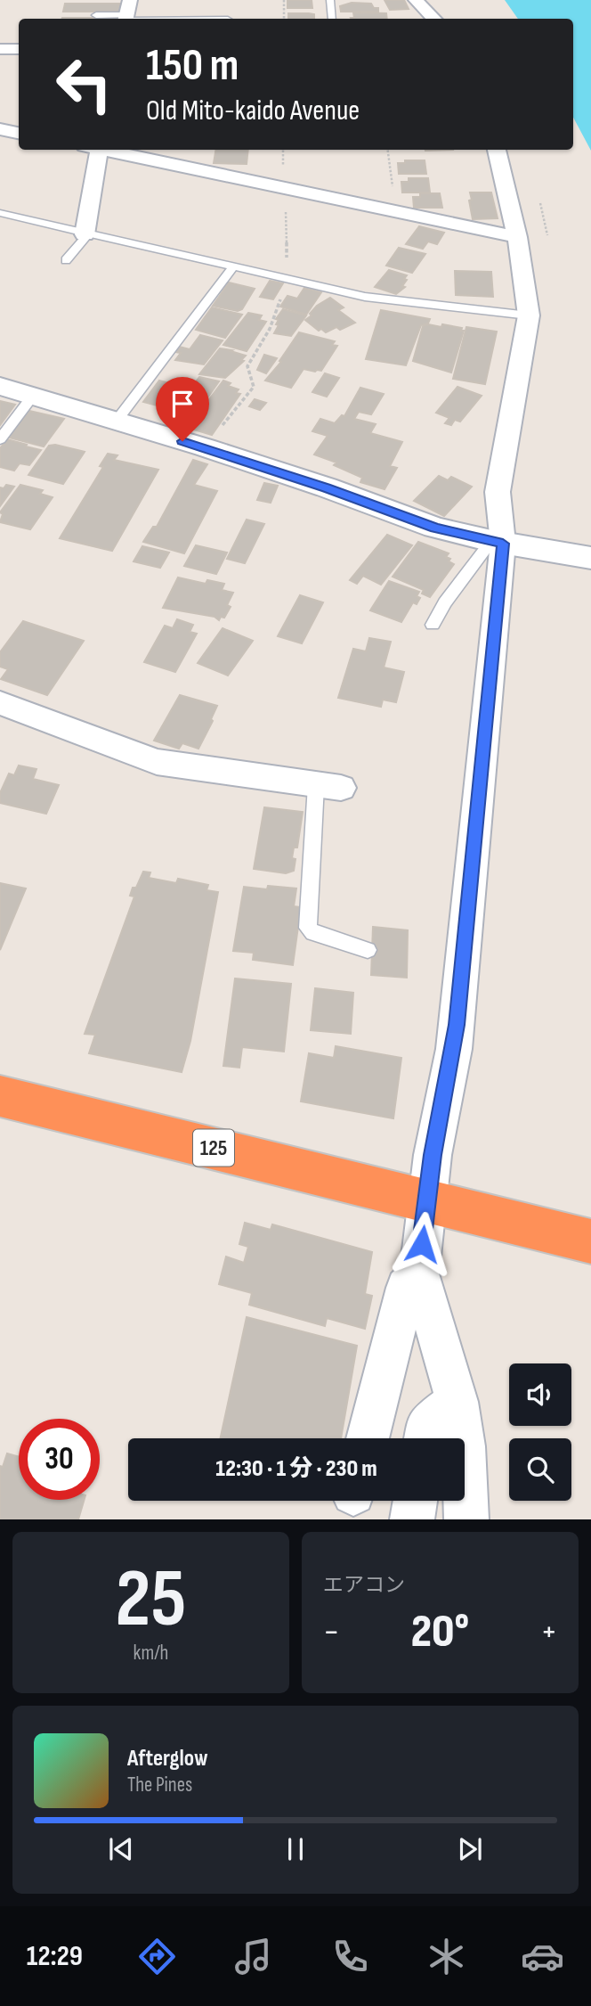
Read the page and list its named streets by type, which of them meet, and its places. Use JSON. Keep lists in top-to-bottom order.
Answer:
{
  "streets": {
    "highway": ["125"]
  },
  "page": {
    "turn": ["150 m", "Old Mito-kaido Avenue"],
    "limit": "30",
    "trip": "12:30 · 1 分 · 230 m",
    "tile": [
      ["25", "km/h"],
      "エアコン"
    ],
    "heat": ["−", "20°", "+"],
    "song": ["Afterglow", "The Pines"],
    "tabs": "12:29"
  }
}
